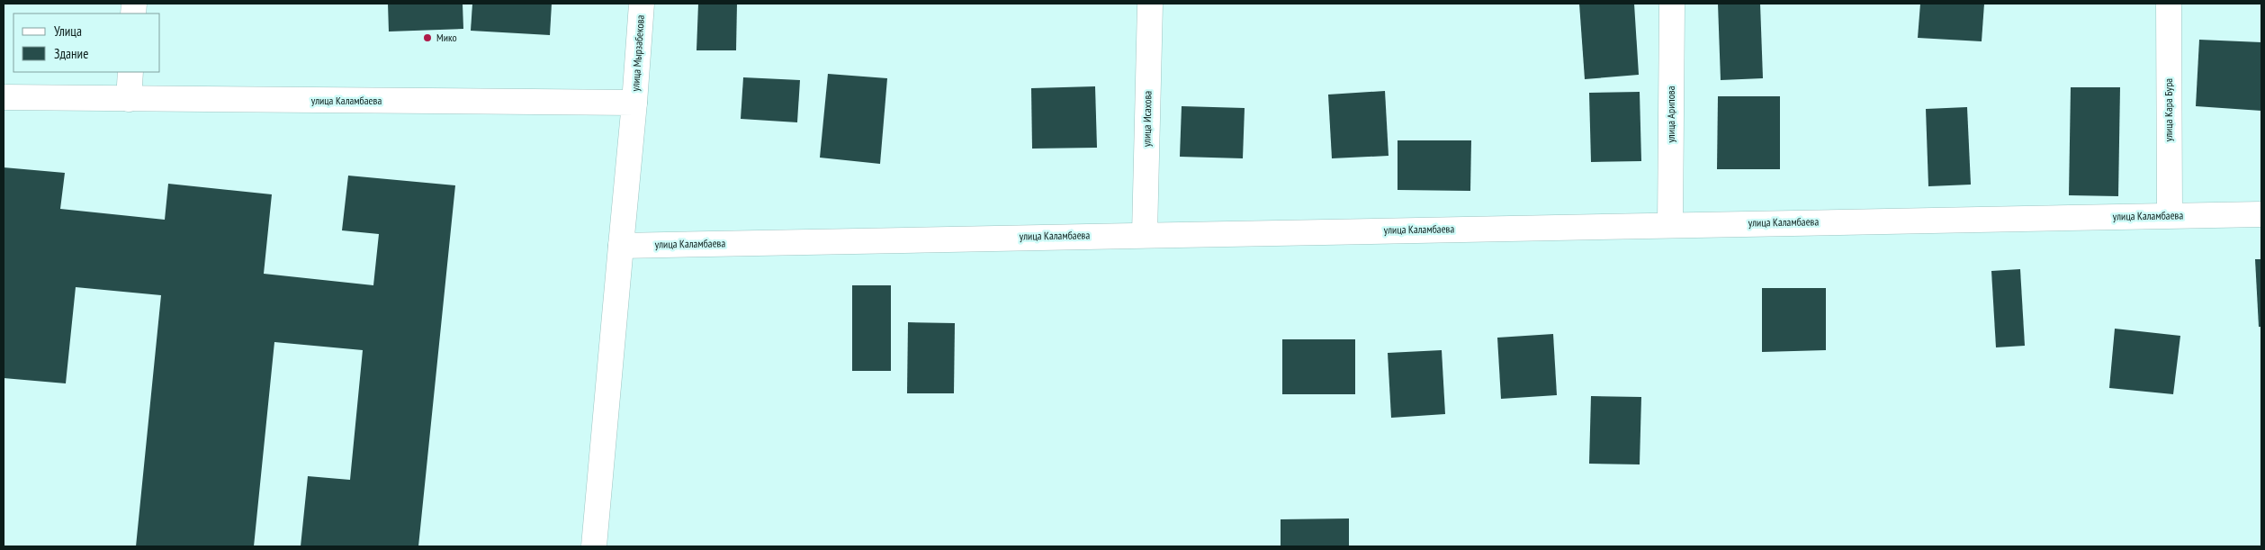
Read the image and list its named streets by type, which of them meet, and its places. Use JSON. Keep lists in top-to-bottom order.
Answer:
{
  "streets": {
    "street": [
      "улица Мырзабекова",
      "улица Каламбаева",
      "улица Кара Бура",
      "улица Арипова",
      "улица Исахова"
    ]
  },
  "crossings": [
    ["улица Мырзабекова", "улица Каламбаева"],
    ["улица Каламбаева", "улица Кара Бура"],
    ["улица Каламбаева", "улица Арипова"],
    ["улица Каламбаева", "улица Исахова"]
  ],
  "places": ["Мико"],
  "legend": ["Улица", "Здание"]
}
